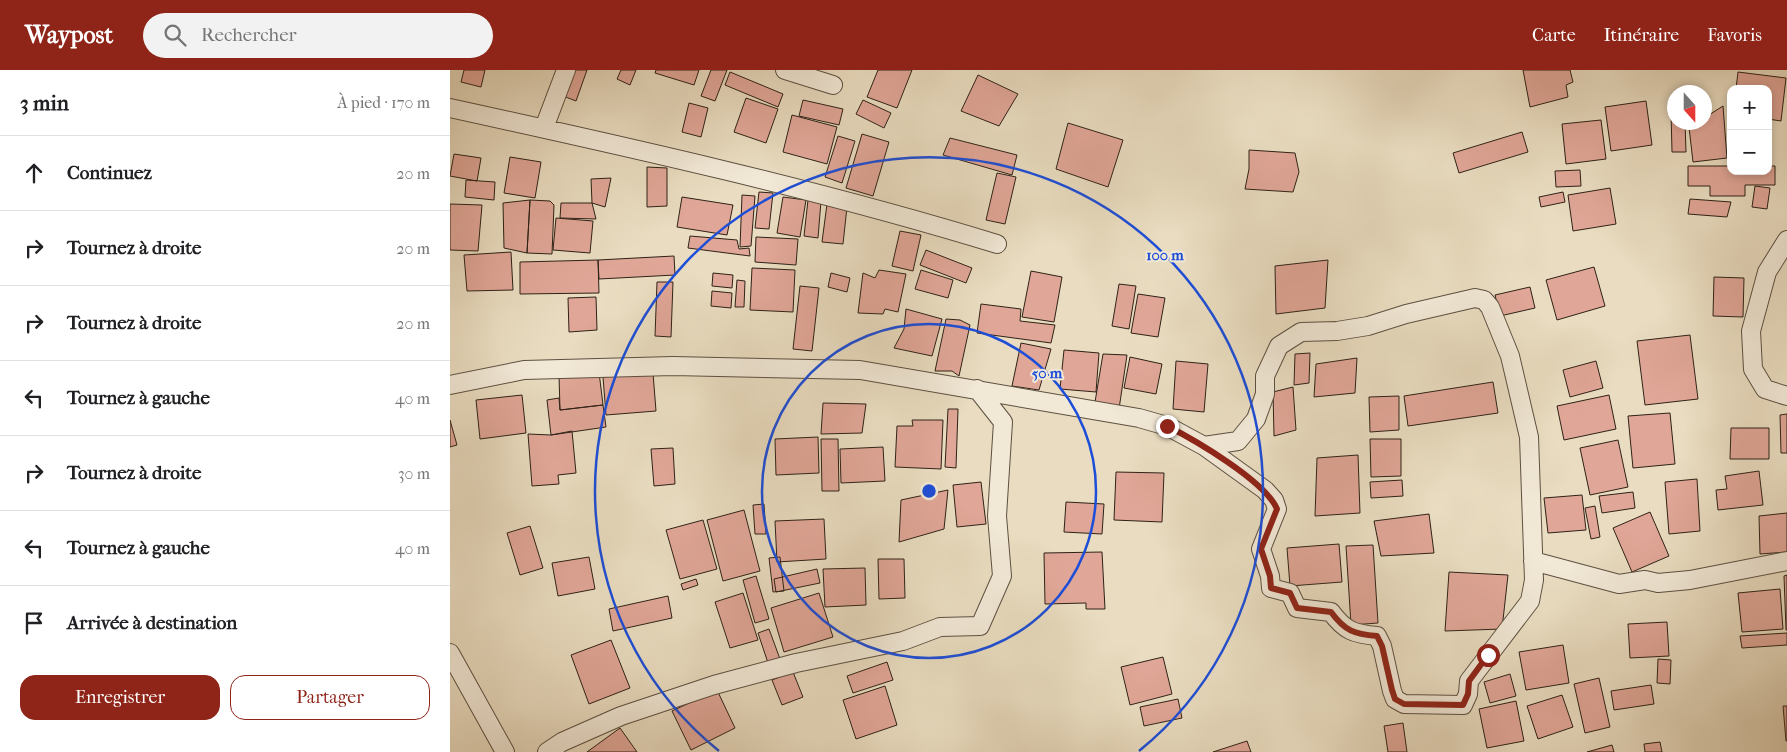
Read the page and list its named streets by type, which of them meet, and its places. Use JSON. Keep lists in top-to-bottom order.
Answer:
{
  "north": "bottom",
  "page": {
    "header": "Waypost",
    "search": "Rechercher",
    "nav": ["Carte", "Itinéraire", "Favoris"],
    "heading": ["3 min", "À pied · 170 m"],
    "map_buttons": ["+", "−"],
    "list": [
      ["Continuez", "20 m"],
      ["Tournez à droite", "20 m"],
      ["Tournez à droite", "20 m"],
      ["Tournez à gauche", "40 m"],
      ["Tournez à droite", "30 m"],
      ["Tournez à gauche", "40 m"],
      "Arrivée à destination"
    ],
    "buttons": ["Enregistrer", "Partager"]
  },
  "rings": ["100 m", "50 m"]
}
